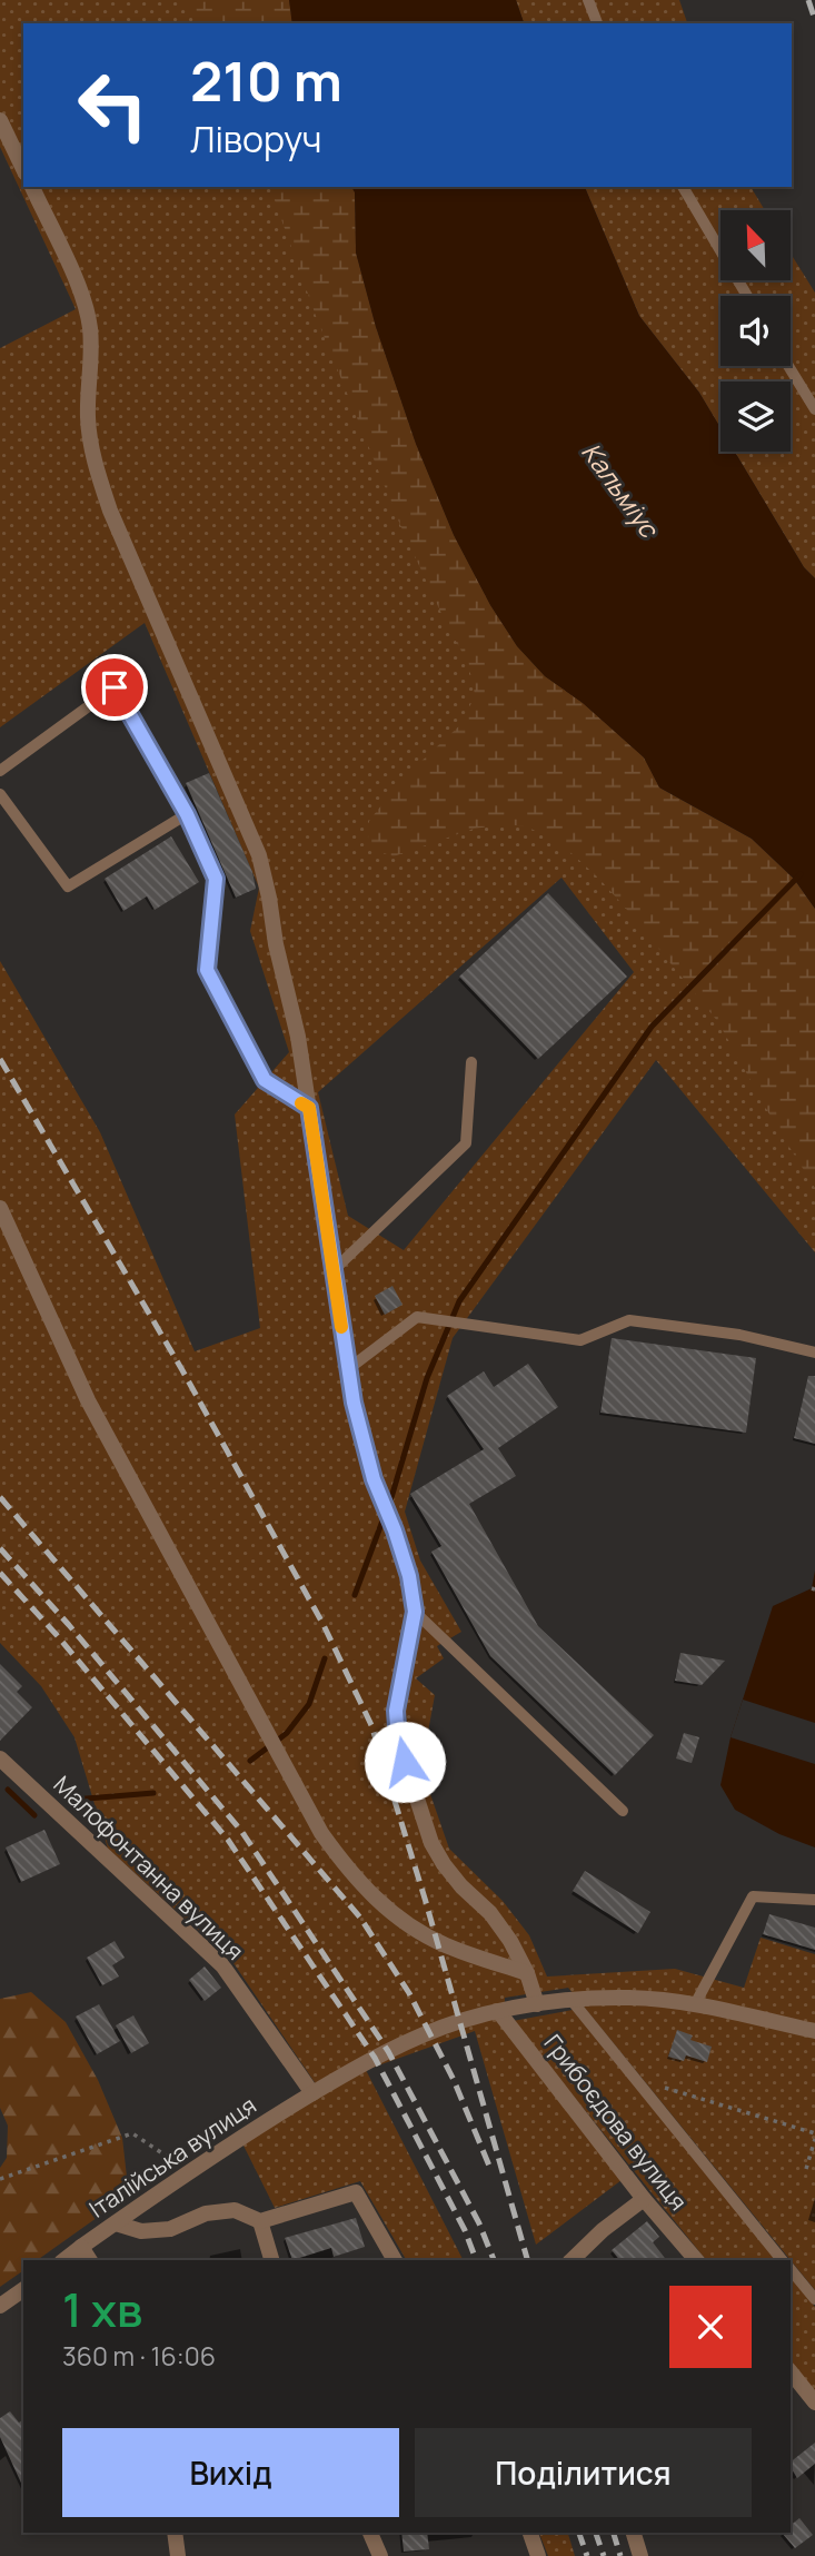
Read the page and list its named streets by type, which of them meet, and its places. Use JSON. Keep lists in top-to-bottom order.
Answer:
{
  "streets": {
    "street": ["Малофонтанна вулиця", "Грибоєдова вулиця", "Італійська вулиця"]
  },
  "crossings": [
    ["Малофонтанна вулиця", "Італійська вулиця"],
    ["Грибоєдова вулиця", "Італійська вулиця"]
  ],
  "water": ["Кальміус"],
  "north": "top left",
  "page": {
    "turn": ["210 m", "Ліворуч"],
    "heading": ["1 хв", "360 m · 16:06"],
    "buttons": ["Вихід", "Поділитися"]
  }
}
